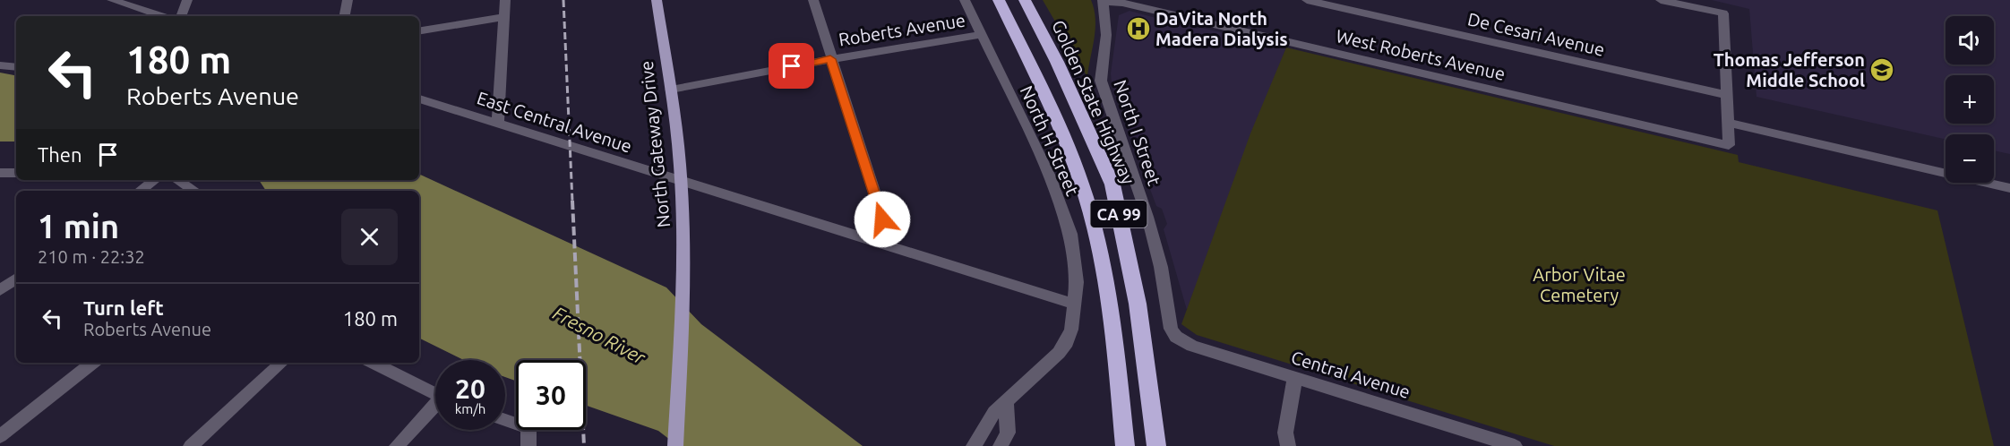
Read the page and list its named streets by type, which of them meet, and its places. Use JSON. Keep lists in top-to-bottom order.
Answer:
{
  "streets": {
    "highway": ["Golden State Highway", "CA 99"],
    "main road": ["North Gateway Drive"],
    "street": [
      "Roberts Avenue",
      "De Cesari Avenue",
      "West Roberts Avenue",
      "East Central Avenue",
      "North I Street",
      "North H Street",
      "Central Avenue"
    ]
  },
  "crossings": [
    ["Roberts Avenue", "North H Street"],
    ["Roberts Avenue", "North Gateway Drive"],
    ["West Roberts Avenue", "North I Street"],
    ["East Central Avenue", "North H Street"],
    ["East Central Avenue", "North Gateway Drive"],
    ["North I Street", "Central Avenue"]
  ],
  "water": ["Fresno River"],
  "parks": ["Arbor Vitae Cemetery"],
  "places": {
    "hospital": ["DaVita North Madera Dialysis"],
    "school or university": ["Thomas Jefferson Middle School"]
  },
  "page": {
    "map_buttons": ["+", "−"],
    "turn": ["180 m", "Roberts Avenue"],
    "then": "Then",
    "heading": ["1 min", "210 m · 22:32"],
    "list": [
      {
        "name": "Turn left",
        "note": "Roberts Avenue",
        "value": "180 m"
      }
    ],
    "speed": "20 km/h",
    "limit": "30"
  }
}
